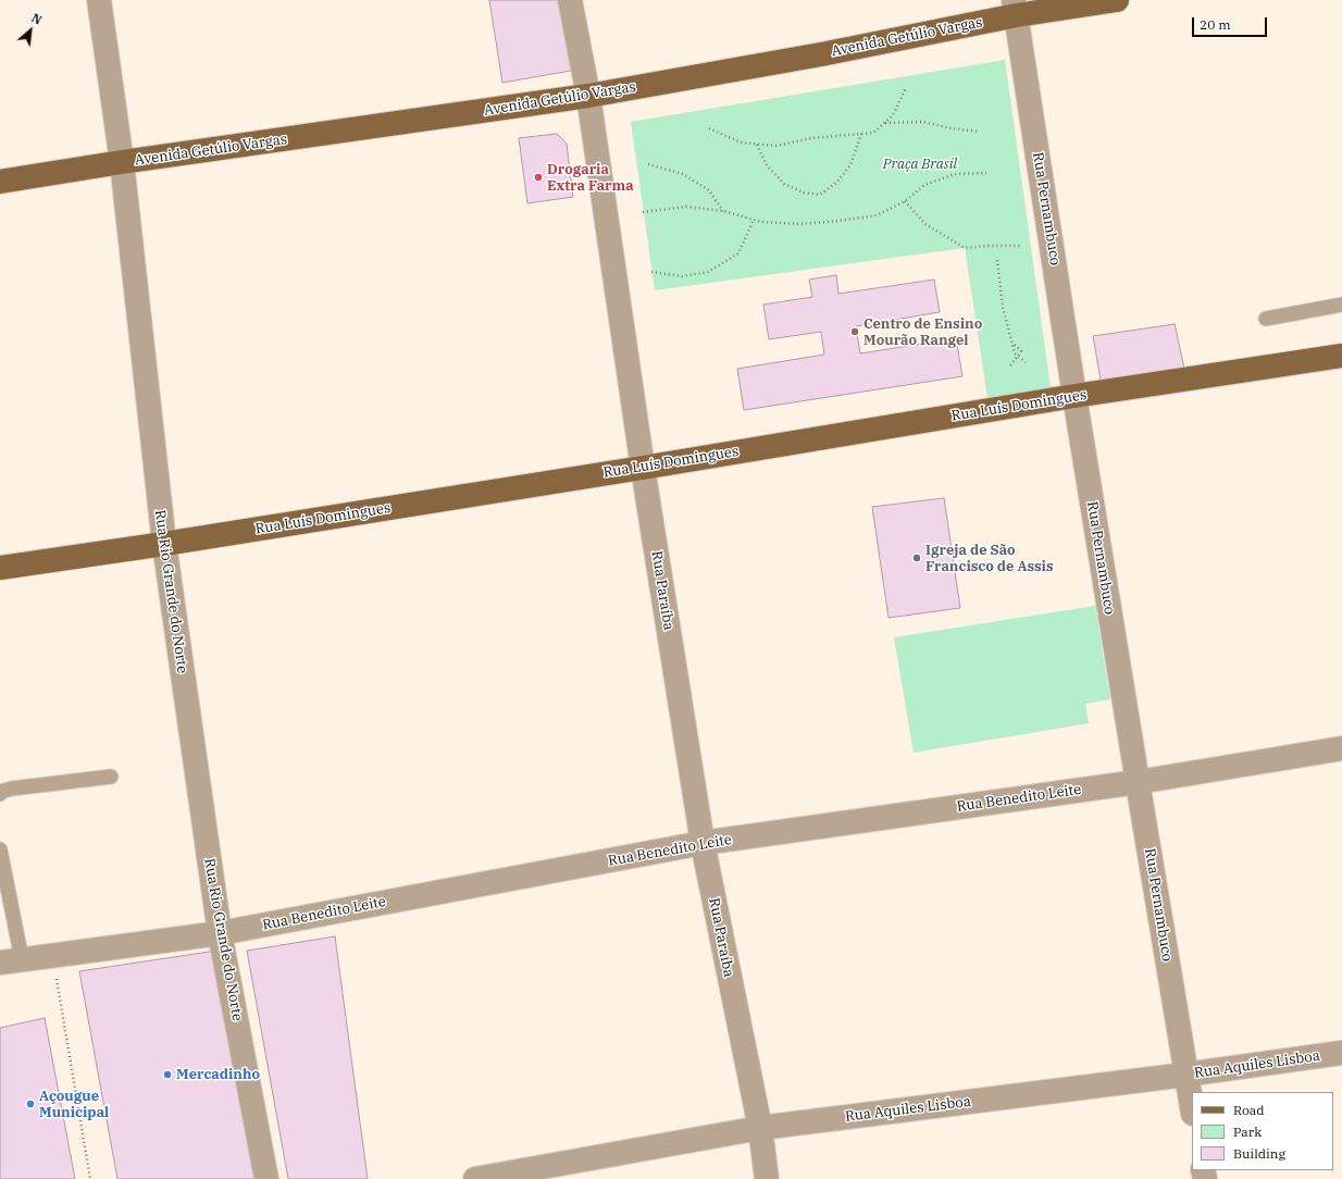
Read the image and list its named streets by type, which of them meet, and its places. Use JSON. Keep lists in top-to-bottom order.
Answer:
{
  "streets": {
    "main road": ["Avenida Getúlio Vargas", "Rua Luís Domingues"],
    "street": [
      "Rua Pernambuco",
      "Rua Paraíba",
      "Rua Rio Grande do Norte",
      "Rua Benedito Leite",
      "Rua Aquiles Lisboa"
    ]
  },
  "crossings": [
    ["Avenida Getúlio Vargas", "Rua Pernambuco"],
    ["Avenida Getúlio Vargas", "Rua Paraíba"],
    ["Avenida Getúlio Vargas", "Rua Rio Grande do Norte"],
    ["Rua Pernambuco", "Rua Luís Domingues"],
    ["Rua Pernambuco", "Rua Benedito Leite"],
    ["Rua Pernambuco", "Rua Aquiles Lisboa"],
    ["Rua Luís Domingues", "Rua Paraíba"],
    ["Rua Luís Domingues", "Rua Rio Grande do Norte"],
    ["Rua Paraíba", "Rua Benedito Leite"],
    ["Rua Paraíba", "Rua Aquiles Lisboa"],
    ["Rua Rio Grande do Norte", "Rua Benedito Leite"]
  ],
  "parks": ["Praça Brasil"],
  "places": [
    "Drogaria Extra Farma",
    "Centro de Ensino Mourão Rangel",
    "Igreja de São Francisco de Assis",
    "Mercadinho",
    "Açougue Municipal"
  ],
  "legend": ["Road", "Park", "Building"],
  "scale_bar": "20 m",
  "north": "top right"
}
